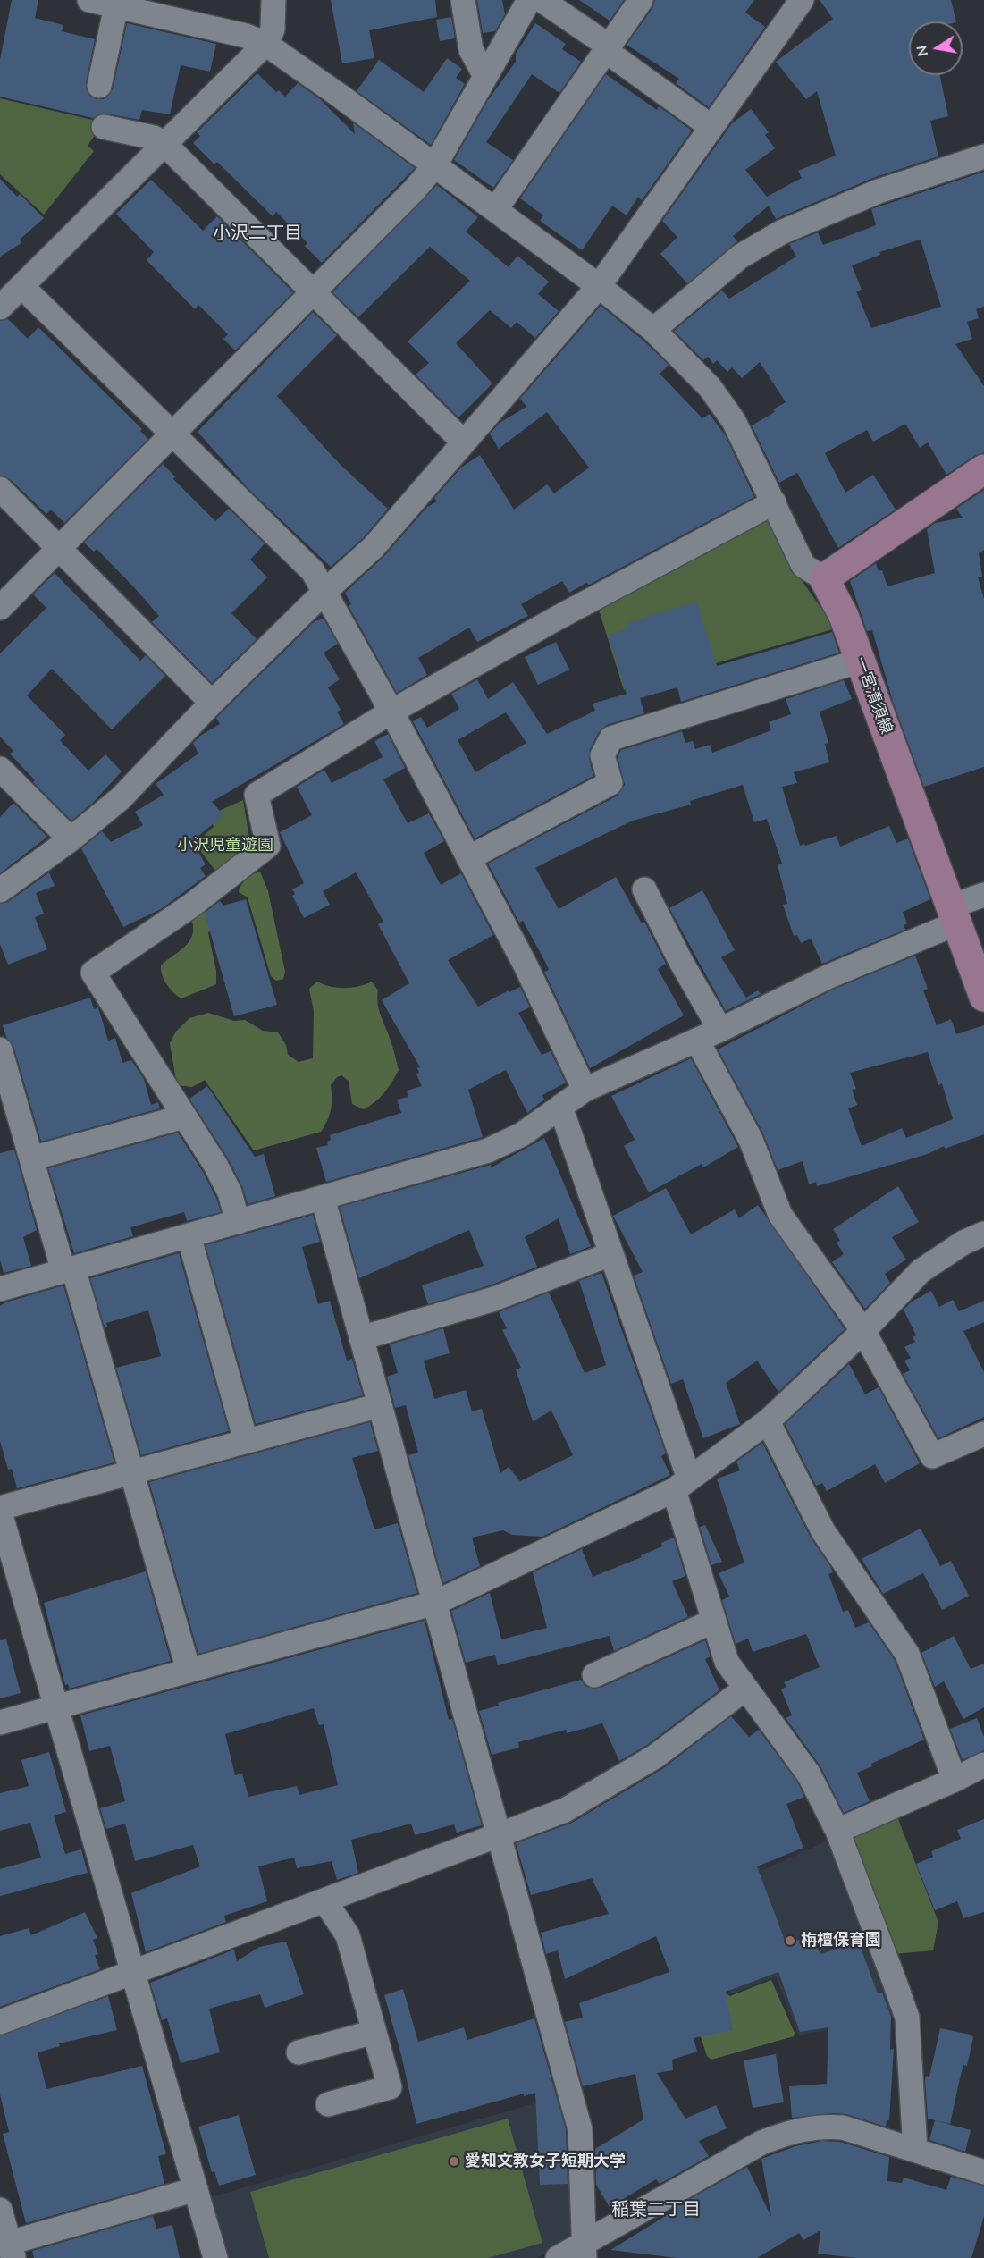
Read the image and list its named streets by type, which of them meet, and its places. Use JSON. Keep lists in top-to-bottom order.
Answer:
{
  "streets": {
    "main road": ["一宮清須線"]
  },
  "districts": ["小沢二丁目", "稲葉二丁目"],
  "parks": ["小沢児童遊園"],
  "places": ["栴檀保育園", "愛知文教女子短期大学"],
  "north": "left"
}
